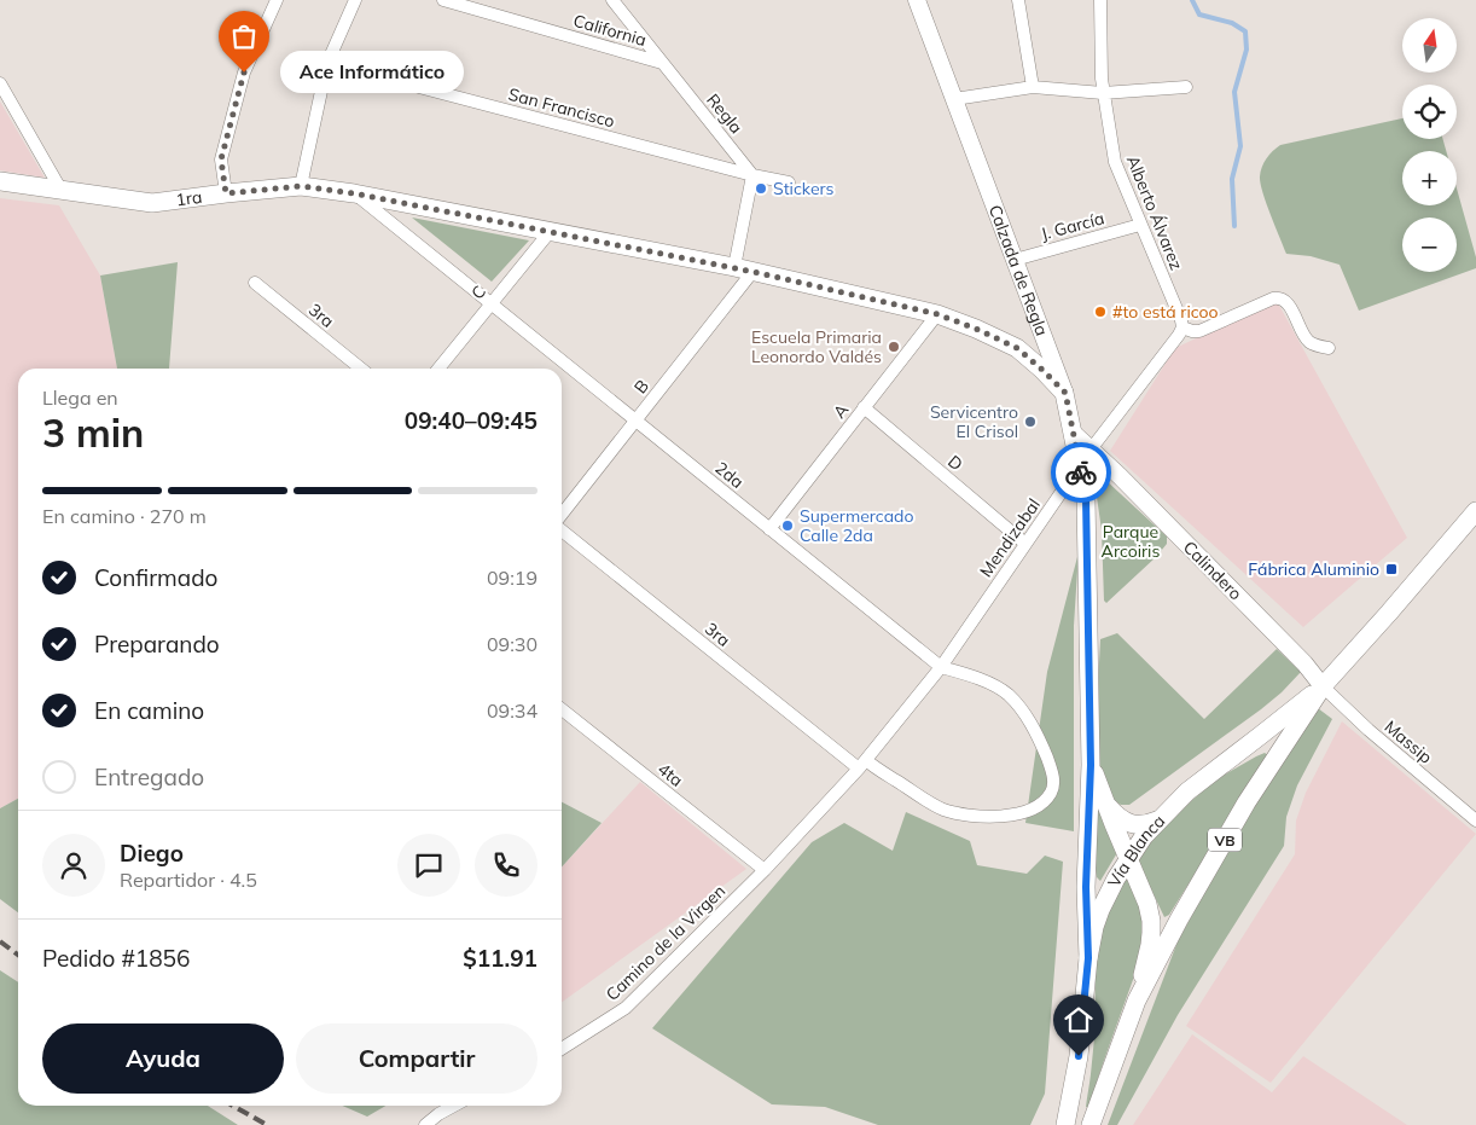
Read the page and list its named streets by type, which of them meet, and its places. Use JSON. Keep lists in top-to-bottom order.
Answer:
{
  "streets": {
    "main road": [
      "1ra",
      "Calzada de Regla",
      "Calindero",
      "VB",
      "Vía Blanca"
    ],
    "street": [
      "California",
      "San Francisco",
      "Regla",
      "Alberto Álvarez",
      "J. García",
      "C",
      "3ra",
      "B",
      "A",
      "D",
      "2da",
      "Mendizabal",
      "Massip",
      "4ta",
      "Camino de la Virgen"
    ]
  },
  "crossings": [
    ["California", "Regla"],
    ["San Francisco", "Regla"],
    ["1ra", "Calzada de Regla"],
    ["1ra", "C"],
    ["1ra", "B"],
    ["1ra", "A"],
    ["1ra", "2da"],
    ["Alberto Álvarez", "J. García"],
    ["Alberto Álvarez", "Mendizabal"],
    ["J. García", "Calzada de Regla"],
    ["Calzada de Regla", "Mendizabal"],
    ["Calzada de Regla", "Calindero"],
    ["Calzada de Regla", "Vía Blanca"],
    ["C", "2da"],
    ["3ra", "2da"],
    ["3ra", "Mendizabal"],
    ["B", "2da"],
    ["A", "D"],
    ["A", "2da"],
    ["D", "Mendizabal"],
    ["2da", "Mendizabal"],
    ["Mendizabal", "Calindero"],
    ["Mendizabal", "4ta"],
    ["Mendizabal", "Camino de la Virgen"],
    ["Calindero", "Massip"],
    ["Calindero", "Vía Blanca"],
    ["Massip", "Vía Blanca"],
    ["4ta", "Camino de la Virgen"]
  ],
  "parks": ["Parque Arcoiris"],
  "places": {
    "other": [
      "Ace Informático",
      "Stickers",
      "#to está ricoo",
      "Escuela Primaria Leonordo Valdés",
      "Servicentro El Crisol",
      "Supermercado Calle 2da"
    ],
    "transit": ["Fábrica Aluminio"]
  },
  "north": "top",
  "page": {
    "map_buttons": ["+", "−"],
    "bubble": "Ace Informático",
    "heading": ["3 min", "Llega en", "09:40–09:45"],
    "panel": [
      "Diego",
      "Repartidor · 4.5",
      "Pedido #1856",
      "$11.91"
    ],
    "bar": "En camino · 270 m",
    "list": [
      ["Confirmado", "09:19"],
      ["Preparando", "09:30"],
      ["En camino", "09:34"],
      "Entregado"
    ],
    "buttons": ["Ayuda", "Compartir"]
  }
}
